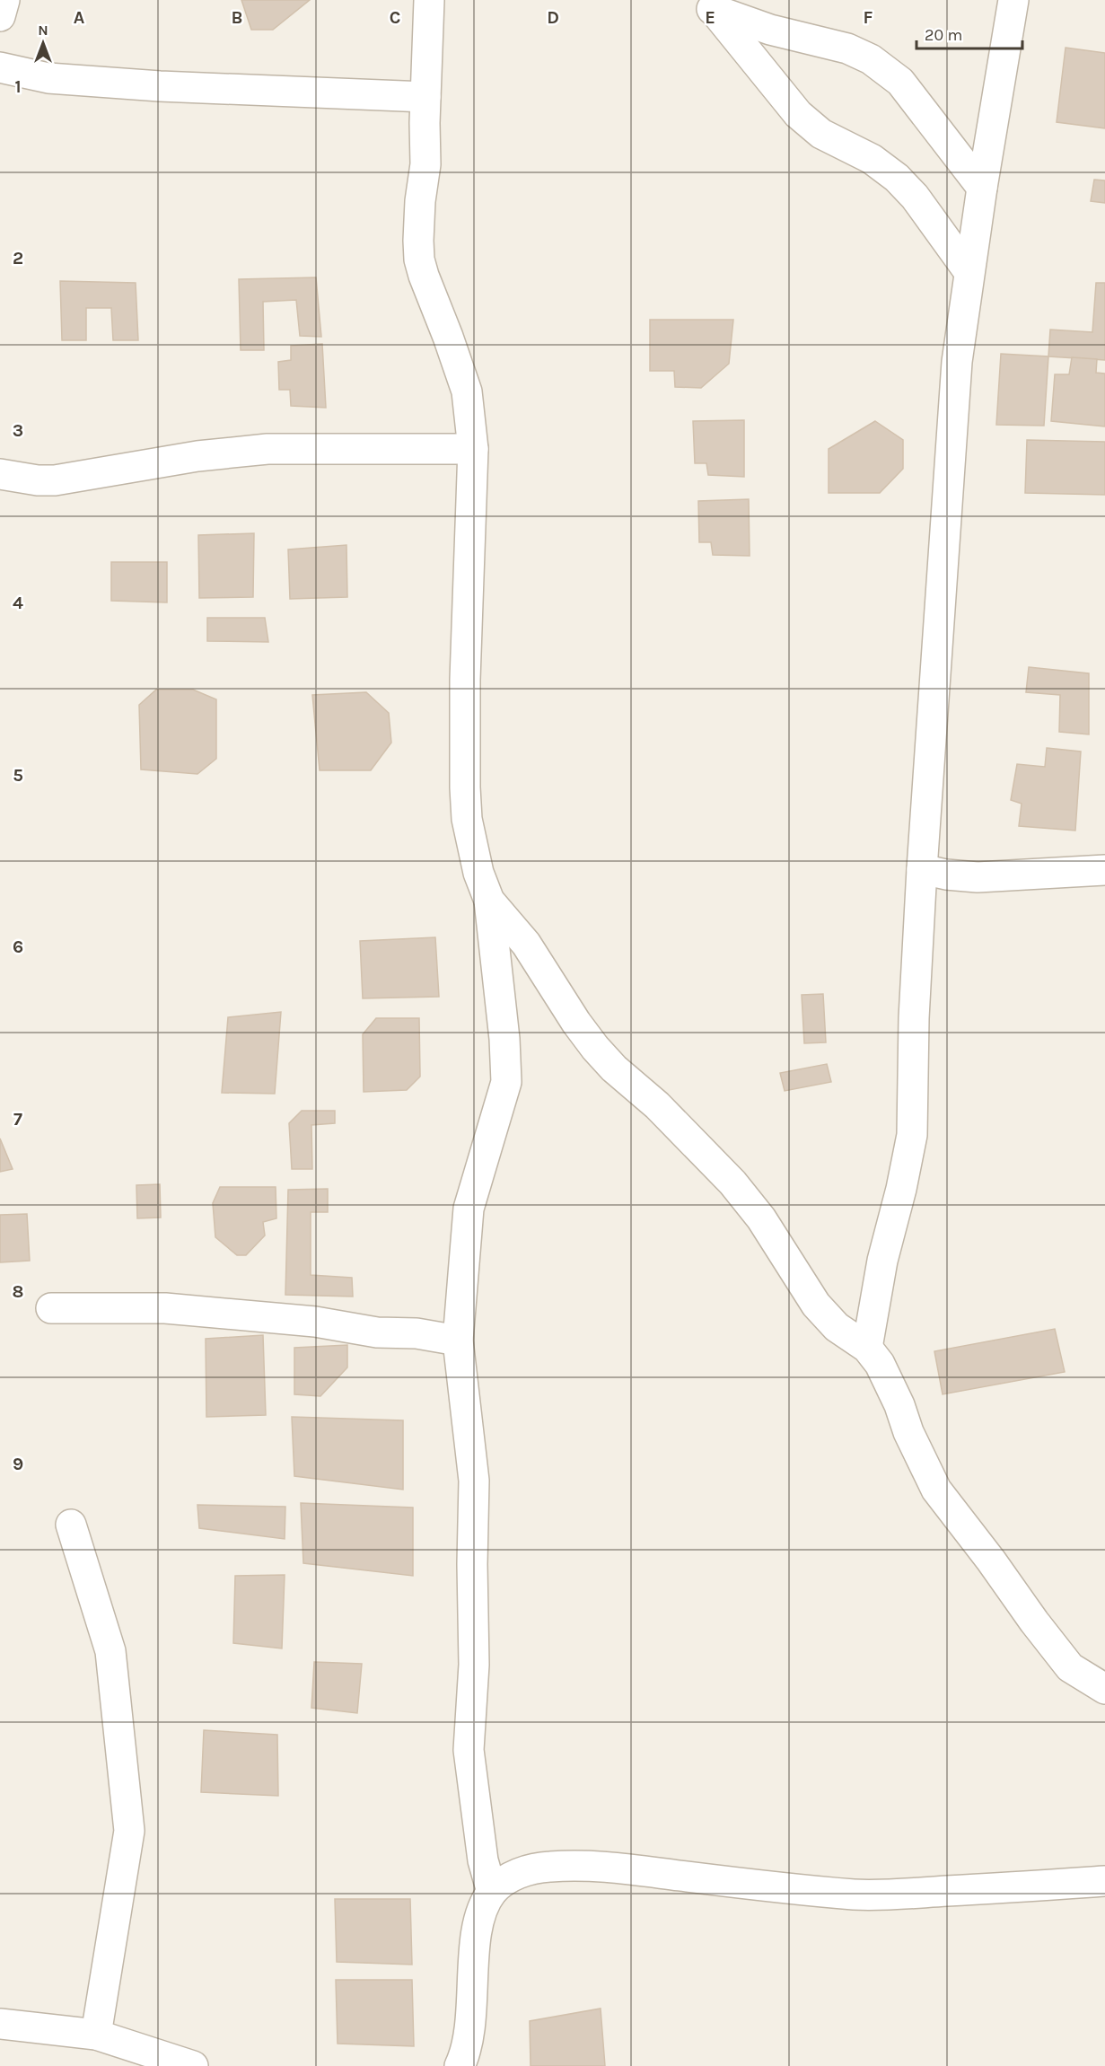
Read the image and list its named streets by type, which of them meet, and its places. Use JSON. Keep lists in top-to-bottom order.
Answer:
{
  "scale_bar": "20 m",
  "north": "top",
  "grid": {
    "columns": [
      "A",
      "B",
      "C",
      "D",
      "E",
      "F"
    ],
    "rows": [
      "1",
      "2",
      "3",
      "4",
      "5",
      "6",
      "7",
      "8",
      "9"
    ]
  }
}
